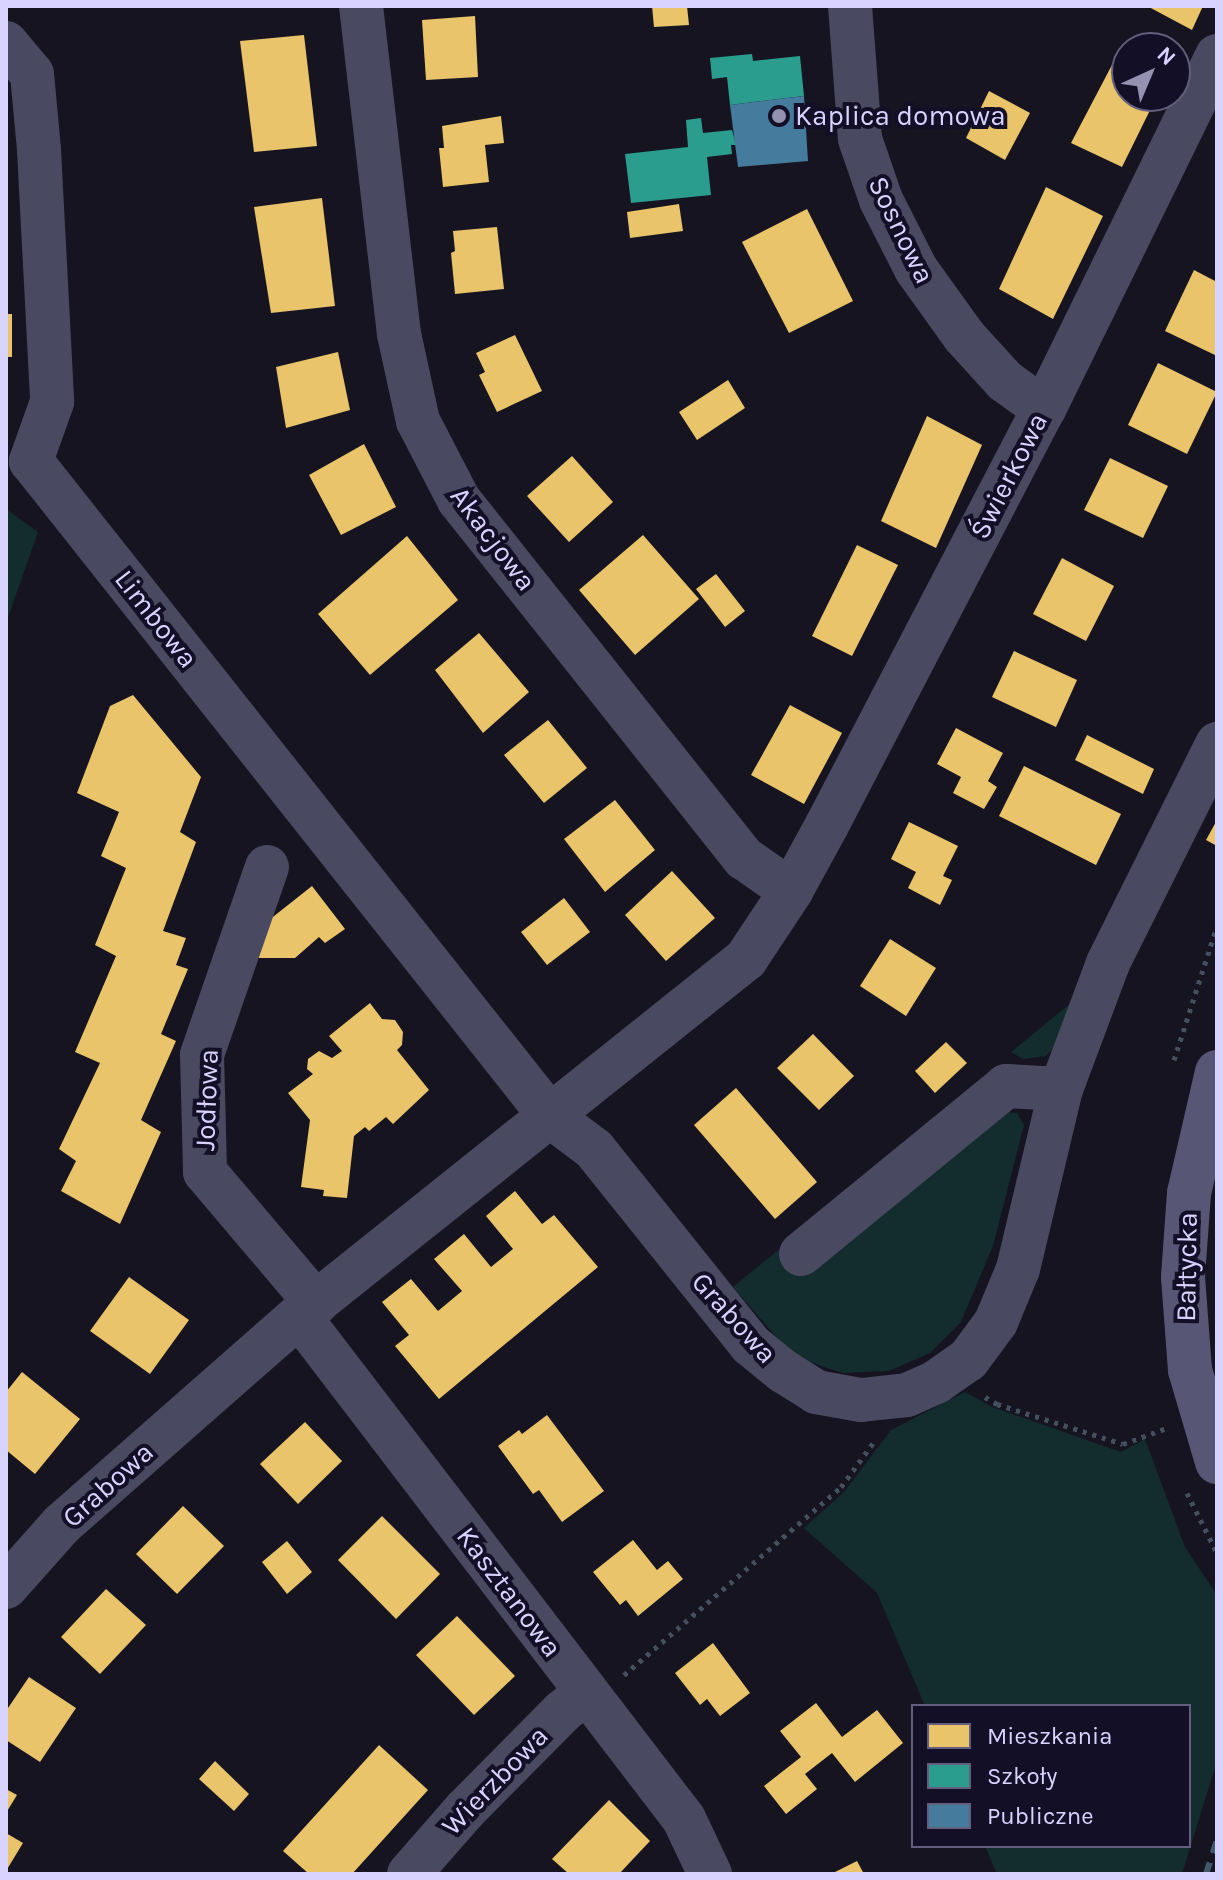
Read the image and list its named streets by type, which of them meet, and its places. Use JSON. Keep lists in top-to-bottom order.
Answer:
{
  "streets": {
    "main road": ["Bałtycka"],
    "street": [
      "Sosnowa",
      "Świerkowa",
      "Akacjowa",
      "Limbowa",
      "Jodłowa",
      "Grabowa",
      "Kasztanowa",
      "Wierzbowa"
    ]
  },
  "crossings": [
    ["Sosnowa", "Świerkowa"],
    ["Świerkowa", "Akacjowa"],
    ["Świerkowa", "Grabowa"],
    ["Akacjowa", "Grabowa"],
    ["Limbowa", "Grabowa"],
    ["Jodłowa", "Grabowa"],
    ["Jodłowa", "Kasztanowa"],
    ["Grabowa", "Kasztanowa"],
    ["Kasztanowa", "Wierzbowa"]
  ],
  "places": ["Kaplica domowa"],
  "legend": ["Mieszkania", "Szkoły", "Publiczne"],
  "north": "top right"
}
